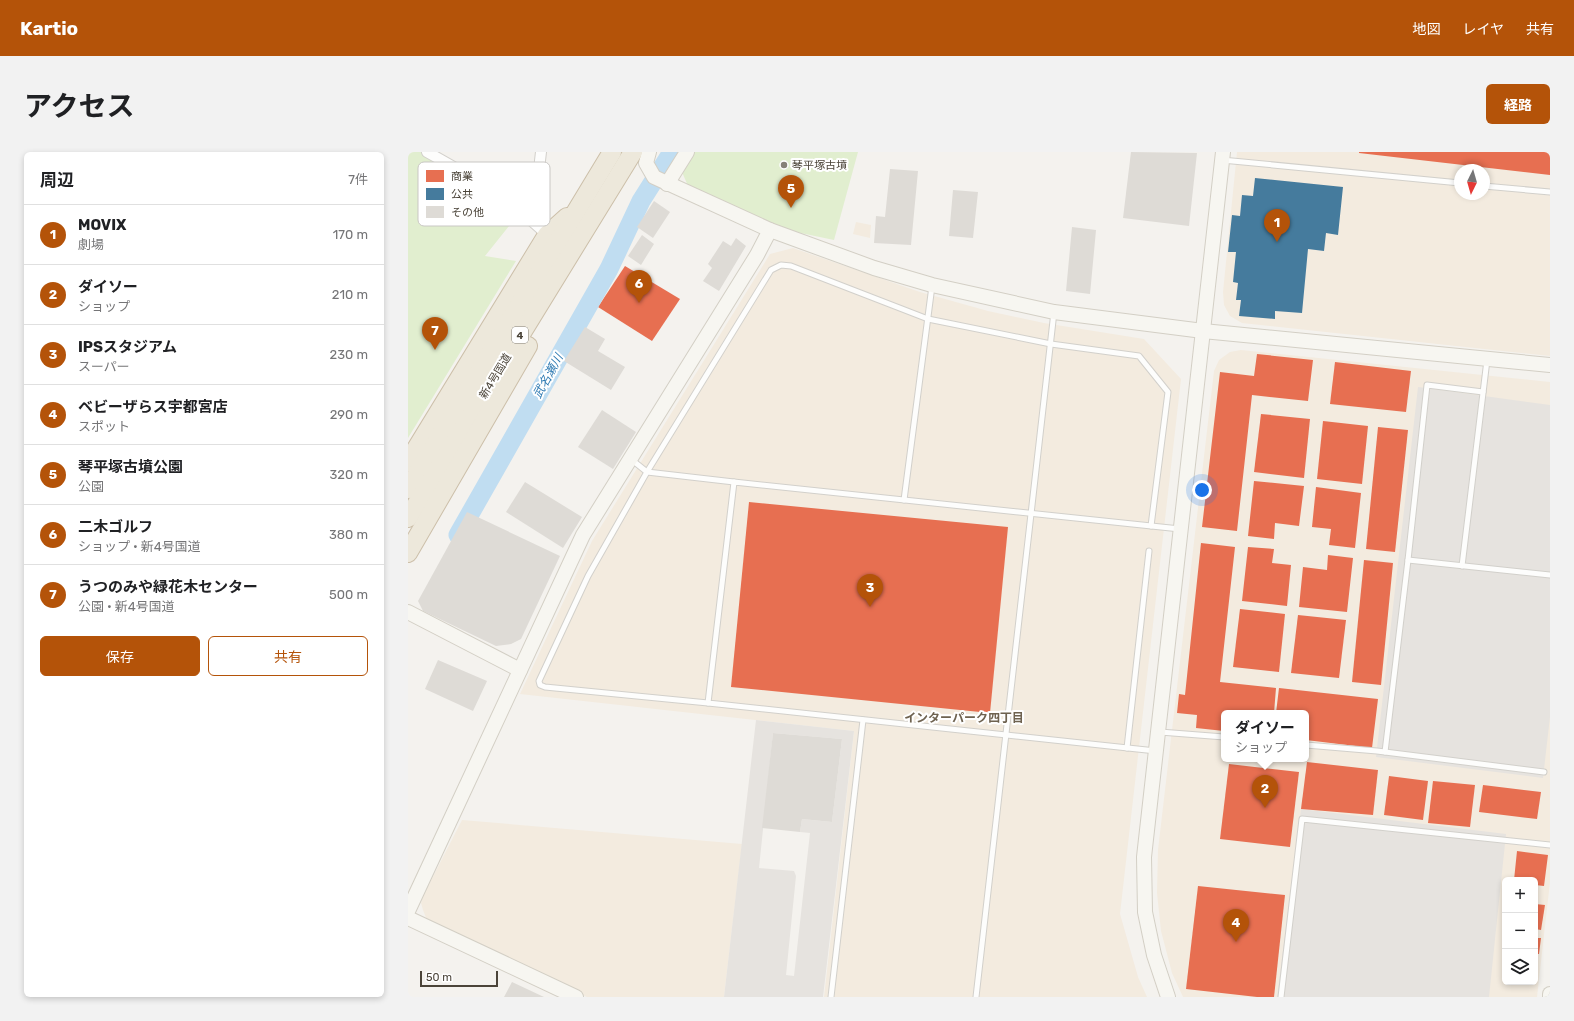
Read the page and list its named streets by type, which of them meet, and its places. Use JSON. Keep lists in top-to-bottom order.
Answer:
{
  "streets": {
    "highway": ["4", "新4号国道"]
  },
  "districts": ["インターパーク四丁目"],
  "water": ["武名瀬川"],
  "places": ["琴平塚古墳"],
  "legend": ["商業", "公共", "その他"],
  "scale_bar": "50 m",
  "north": "bottom",
  "page": {
    "header": "Kartio",
    "nav": ["地図", "レイヤ", "共有"],
    "title": "アクセス",
    "buttons": [
      "経路",
      ["保存", "共有"]
    ],
    "heading": ["周辺", "7件"],
    "pins": [
      "5",
      "1",
      "6",
      "7",
      "3",
      "2",
      "4"
    ],
    "list": [
      {
        "mark": "1",
        "name": "MOVIX",
        "note": "劇場",
        "value": "170 m"
      },
      {
        "mark": "2",
        "name": "ダイソー",
        "note": "ショップ",
        "value": "210 m"
      },
      {
        "mark": "3",
        "name": "IPSスタジアム",
        "note": "スーパー",
        "value": "230 m"
      },
      {
        "mark": "4",
        "name": "ベビーザらス宇都宮店",
        "note": "スポット",
        "value": "290 m"
      },
      {
        "mark": "5",
        "name": "琴平塚古墳公園",
        "note": "公園",
        "value": "320 m"
      },
      {
        "mark": "6",
        "name": "二木ゴルフ",
        "note": "ショップ · 新4号国道",
        "value": "380 m"
      },
      {
        "mark": "7",
        "name": "うつのみや緑花木センター",
        "note": "公園 · 新4号国道",
        "value": "500 m"
      }
    ],
    "popup": ["ダイソー", "ショップ"],
    "map_buttons": ["+", "−"],
    "scale": "50 m"
  }
}
